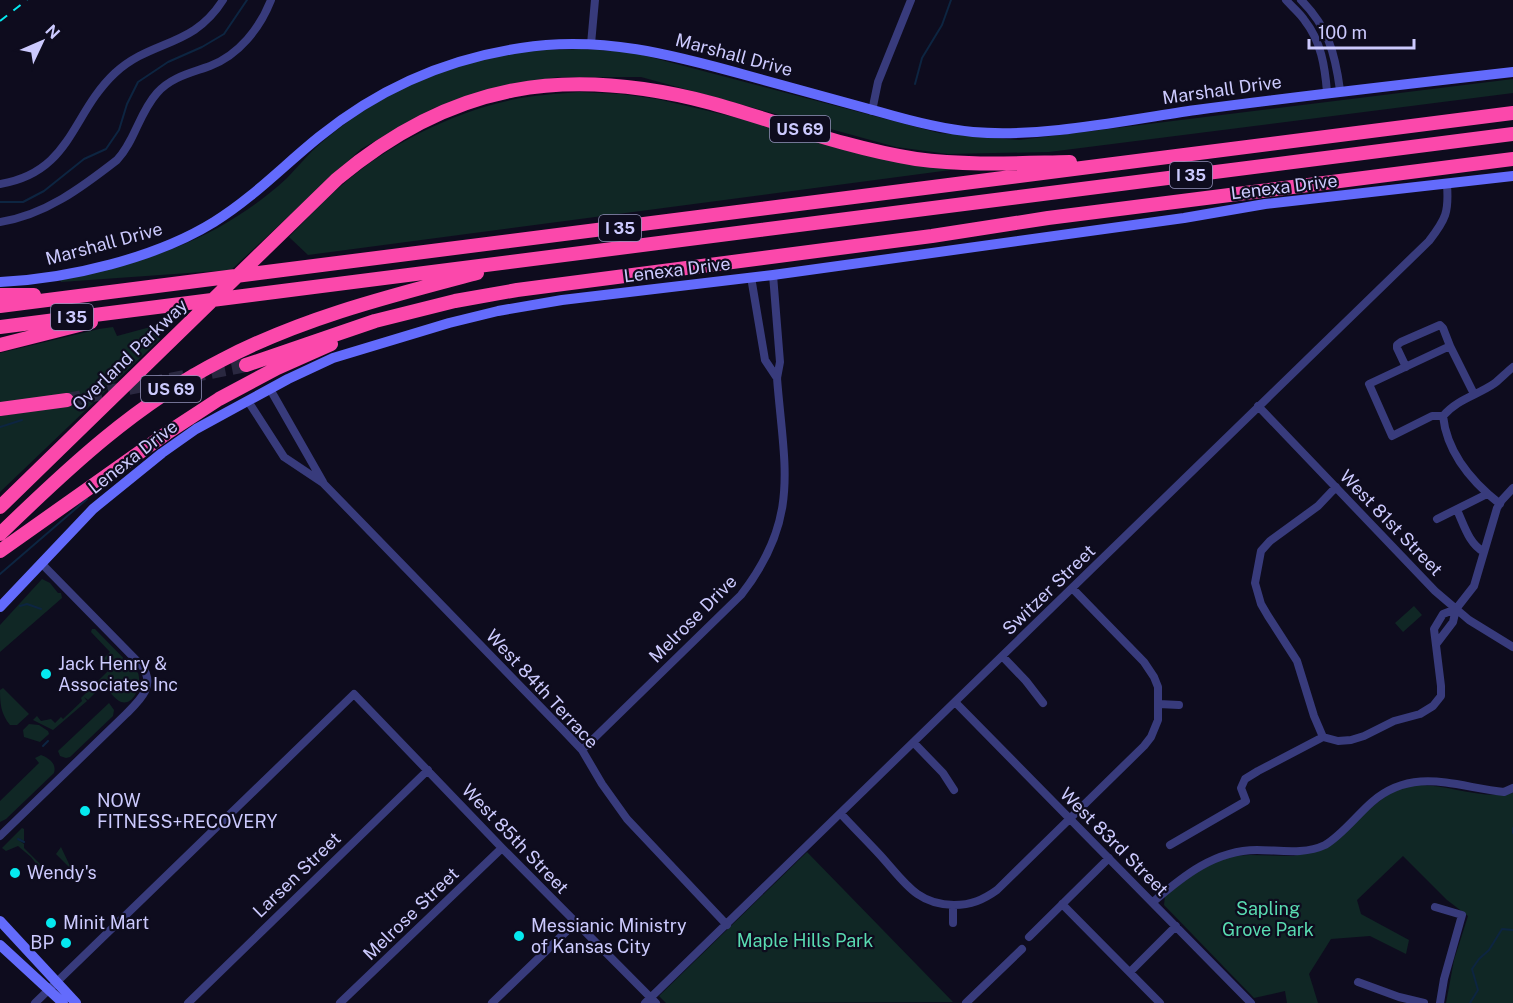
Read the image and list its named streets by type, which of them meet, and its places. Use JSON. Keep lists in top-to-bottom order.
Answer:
{
  "streets": {
    "highway": ["US 69", "I 35", "Overland Parkway"],
    "street": [
      "Marshall Drive",
      "Lenexa Drive",
      "West 81st Street",
      "Switzer Street",
      "Melrose Drive",
      "West 84th Terrace",
      "West 85th Street",
      "West 83rd Street",
      "Larsen Street",
      "Melrose Street"
    ]
  },
  "crossings": [
    ["US 69", "I 35"],
    ["I 35", "Overland Parkway"],
    ["Lenexa Drive", "Switzer Street"],
    ["Lenexa Drive", "Melrose Drive"],
    ["Lenexa Drive", "West 84th Terrace"],
    ["West 81st Street", "Switzer Street"],
    ["Switzer Street", "West 84th Terrace"],
    ["Switzer Street", "West 85th Street"],
    ["Switzer Street", "West 83rd Street"],
    ["Melrose Drive", "West 84th Terrace"],
    ["West 85th Street", "Larsen Street"],
    ["West 85th Street", "Melrose Street"]
  ],
  "parks": ["Sapling Grove Park", "Maple Hills Park"],
  "places": [
    "Jack Henry & Associates Inc",
    "NOW FITNESS+RECOVERY",
    "Wendy's",
    "Minit Mart",
    "Messianic Ministry of Kansas City",
    "BP"
  ],
  "scale_bar": "100 m",
  "north": "top right"
}
